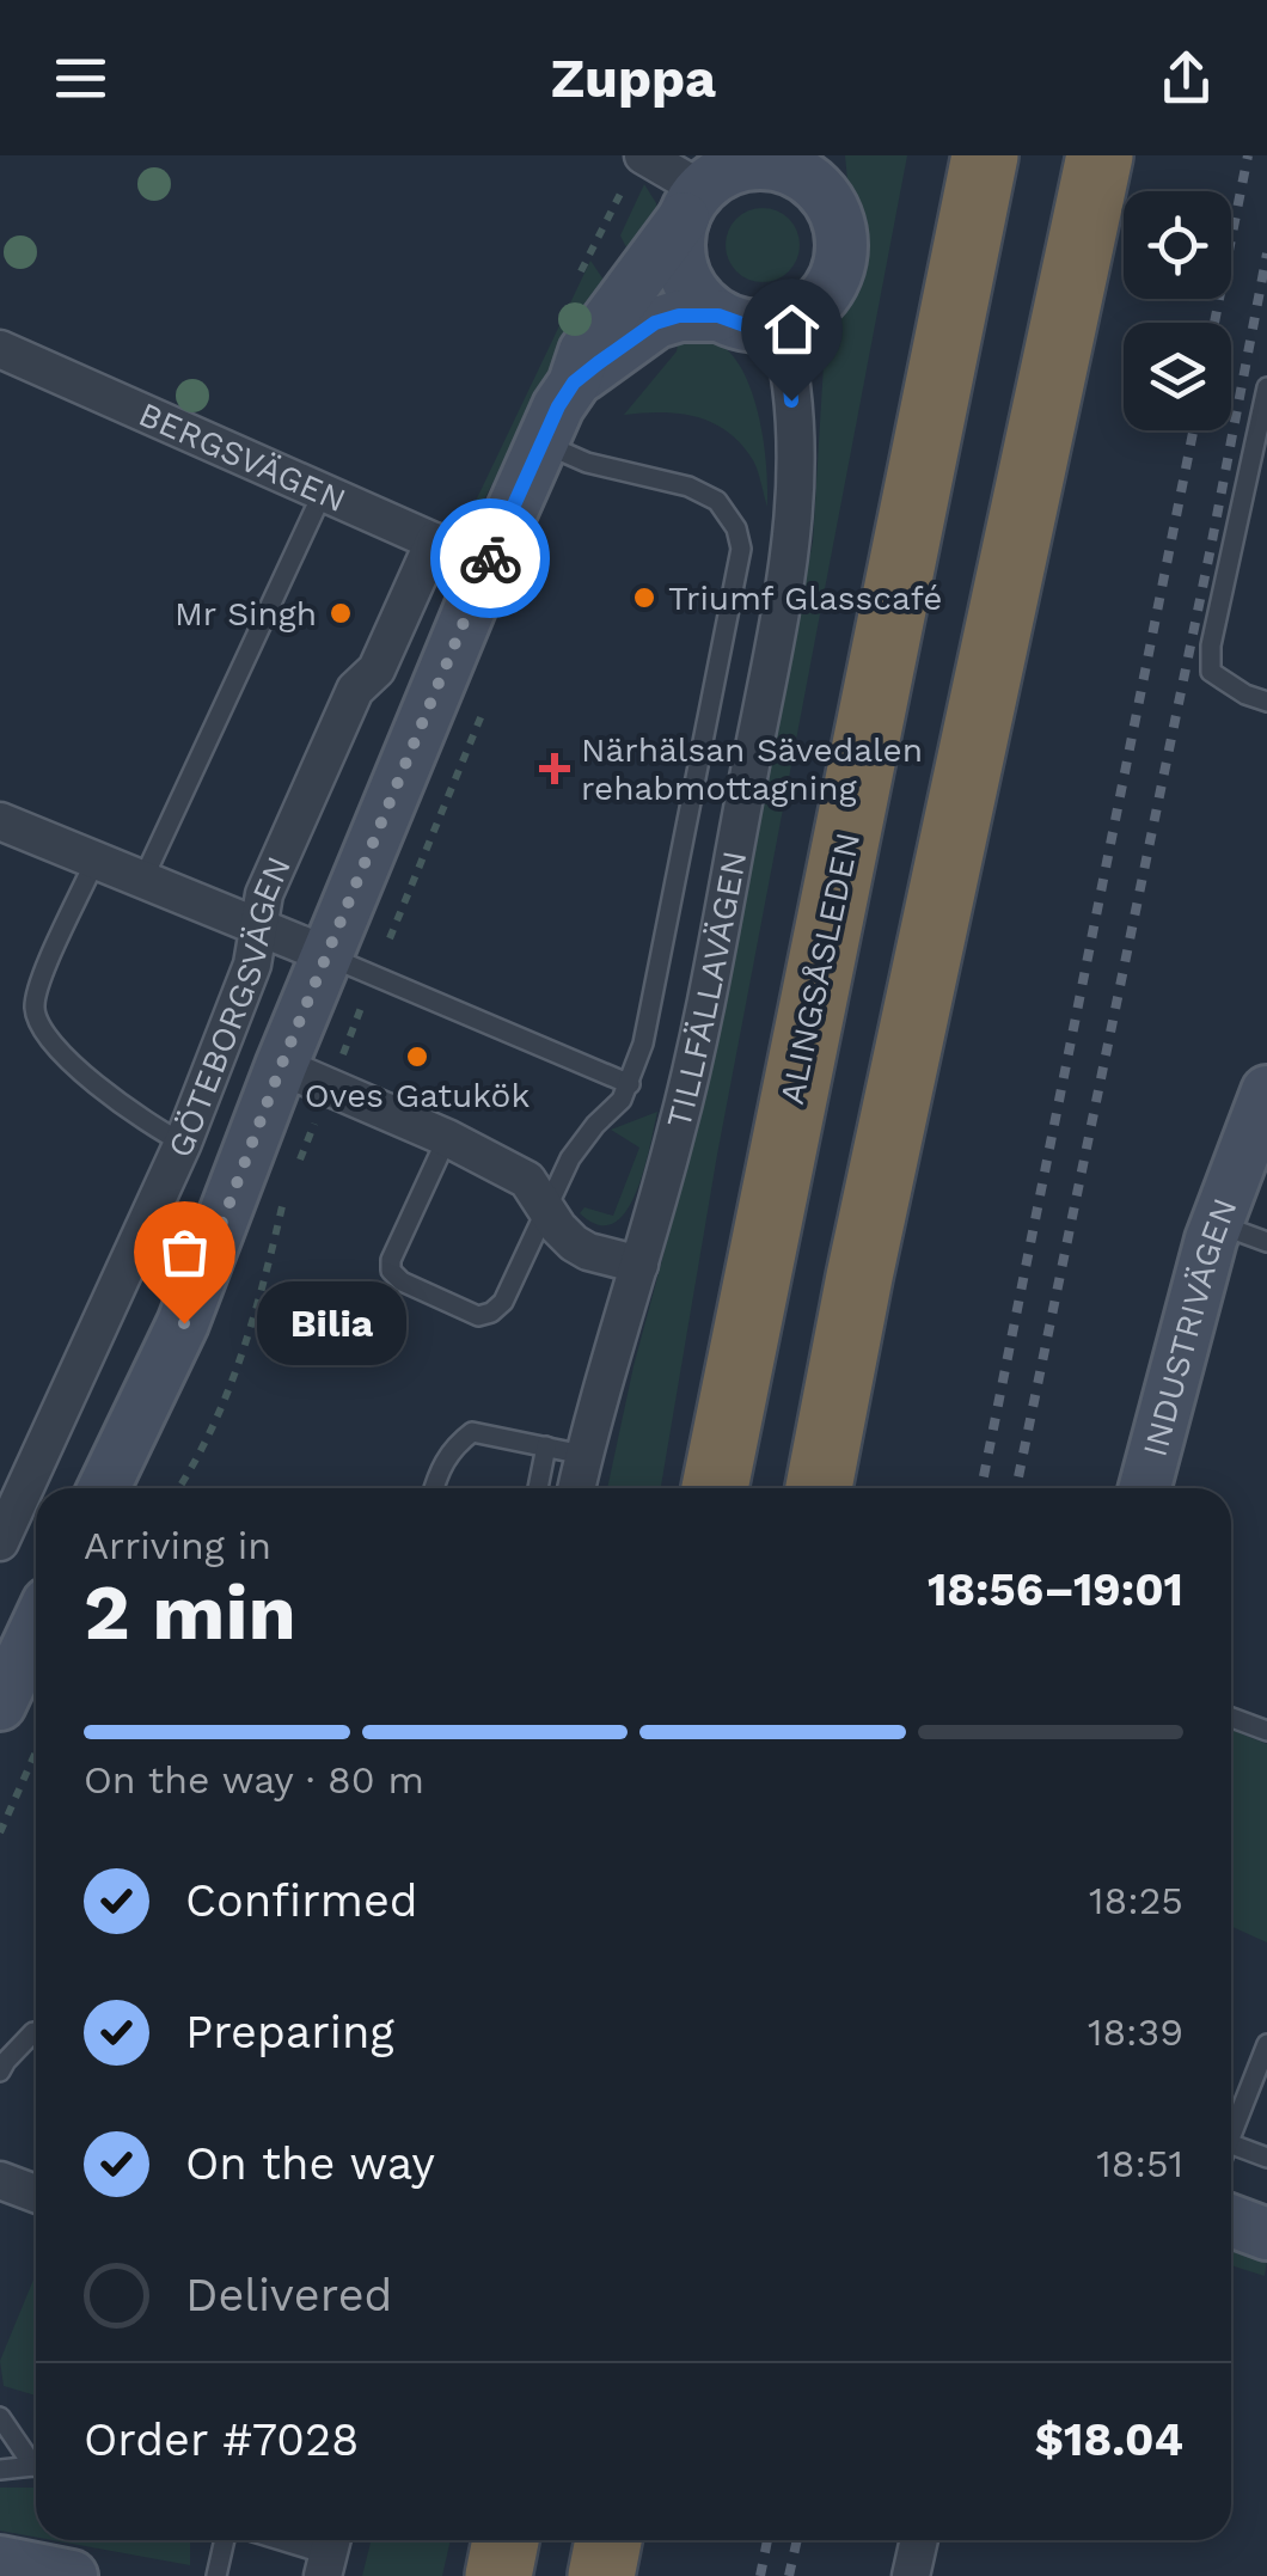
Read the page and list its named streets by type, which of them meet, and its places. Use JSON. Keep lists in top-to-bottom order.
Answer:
{
  "streets": {
    "highway": ["ALINGSÅSLEDEN"],
    "street": [
      "BERGSVÄGEN",
      "TILLFÄLLAVÄGEN",
      "GÖTEBORGSVÄGEN",
      "INDUSTRIVÄGEN"
    ]
  },
  "crossings": [
    ["BERGSVÄGEN", "GÖTEBORGSVÄGEN"]
  ],
  "places": {
    "other": [
      "Triumf Glasscafé",
      "Mr Singh",
      "Oves Gatukök",
      "Bilia"
    ],
    "health": ["Närhälsan Sävedalen rehabmottagning"]
  },
  "page": {
    "header": "Zuppa",
    "bubble": "Bilia",
    "heading": ["2 min", "Arriving in", "18:56–19:01"],
    "panel": ["Order #7028", "$18.04"],
    "bar": "On the way · 80 m",
    "list": [
      ["Confirmed", "18:25"],
      ["Preparing", "18:39"],
      ["On the way", "18:51"],
      "Delivered"
    ]
  }
}
